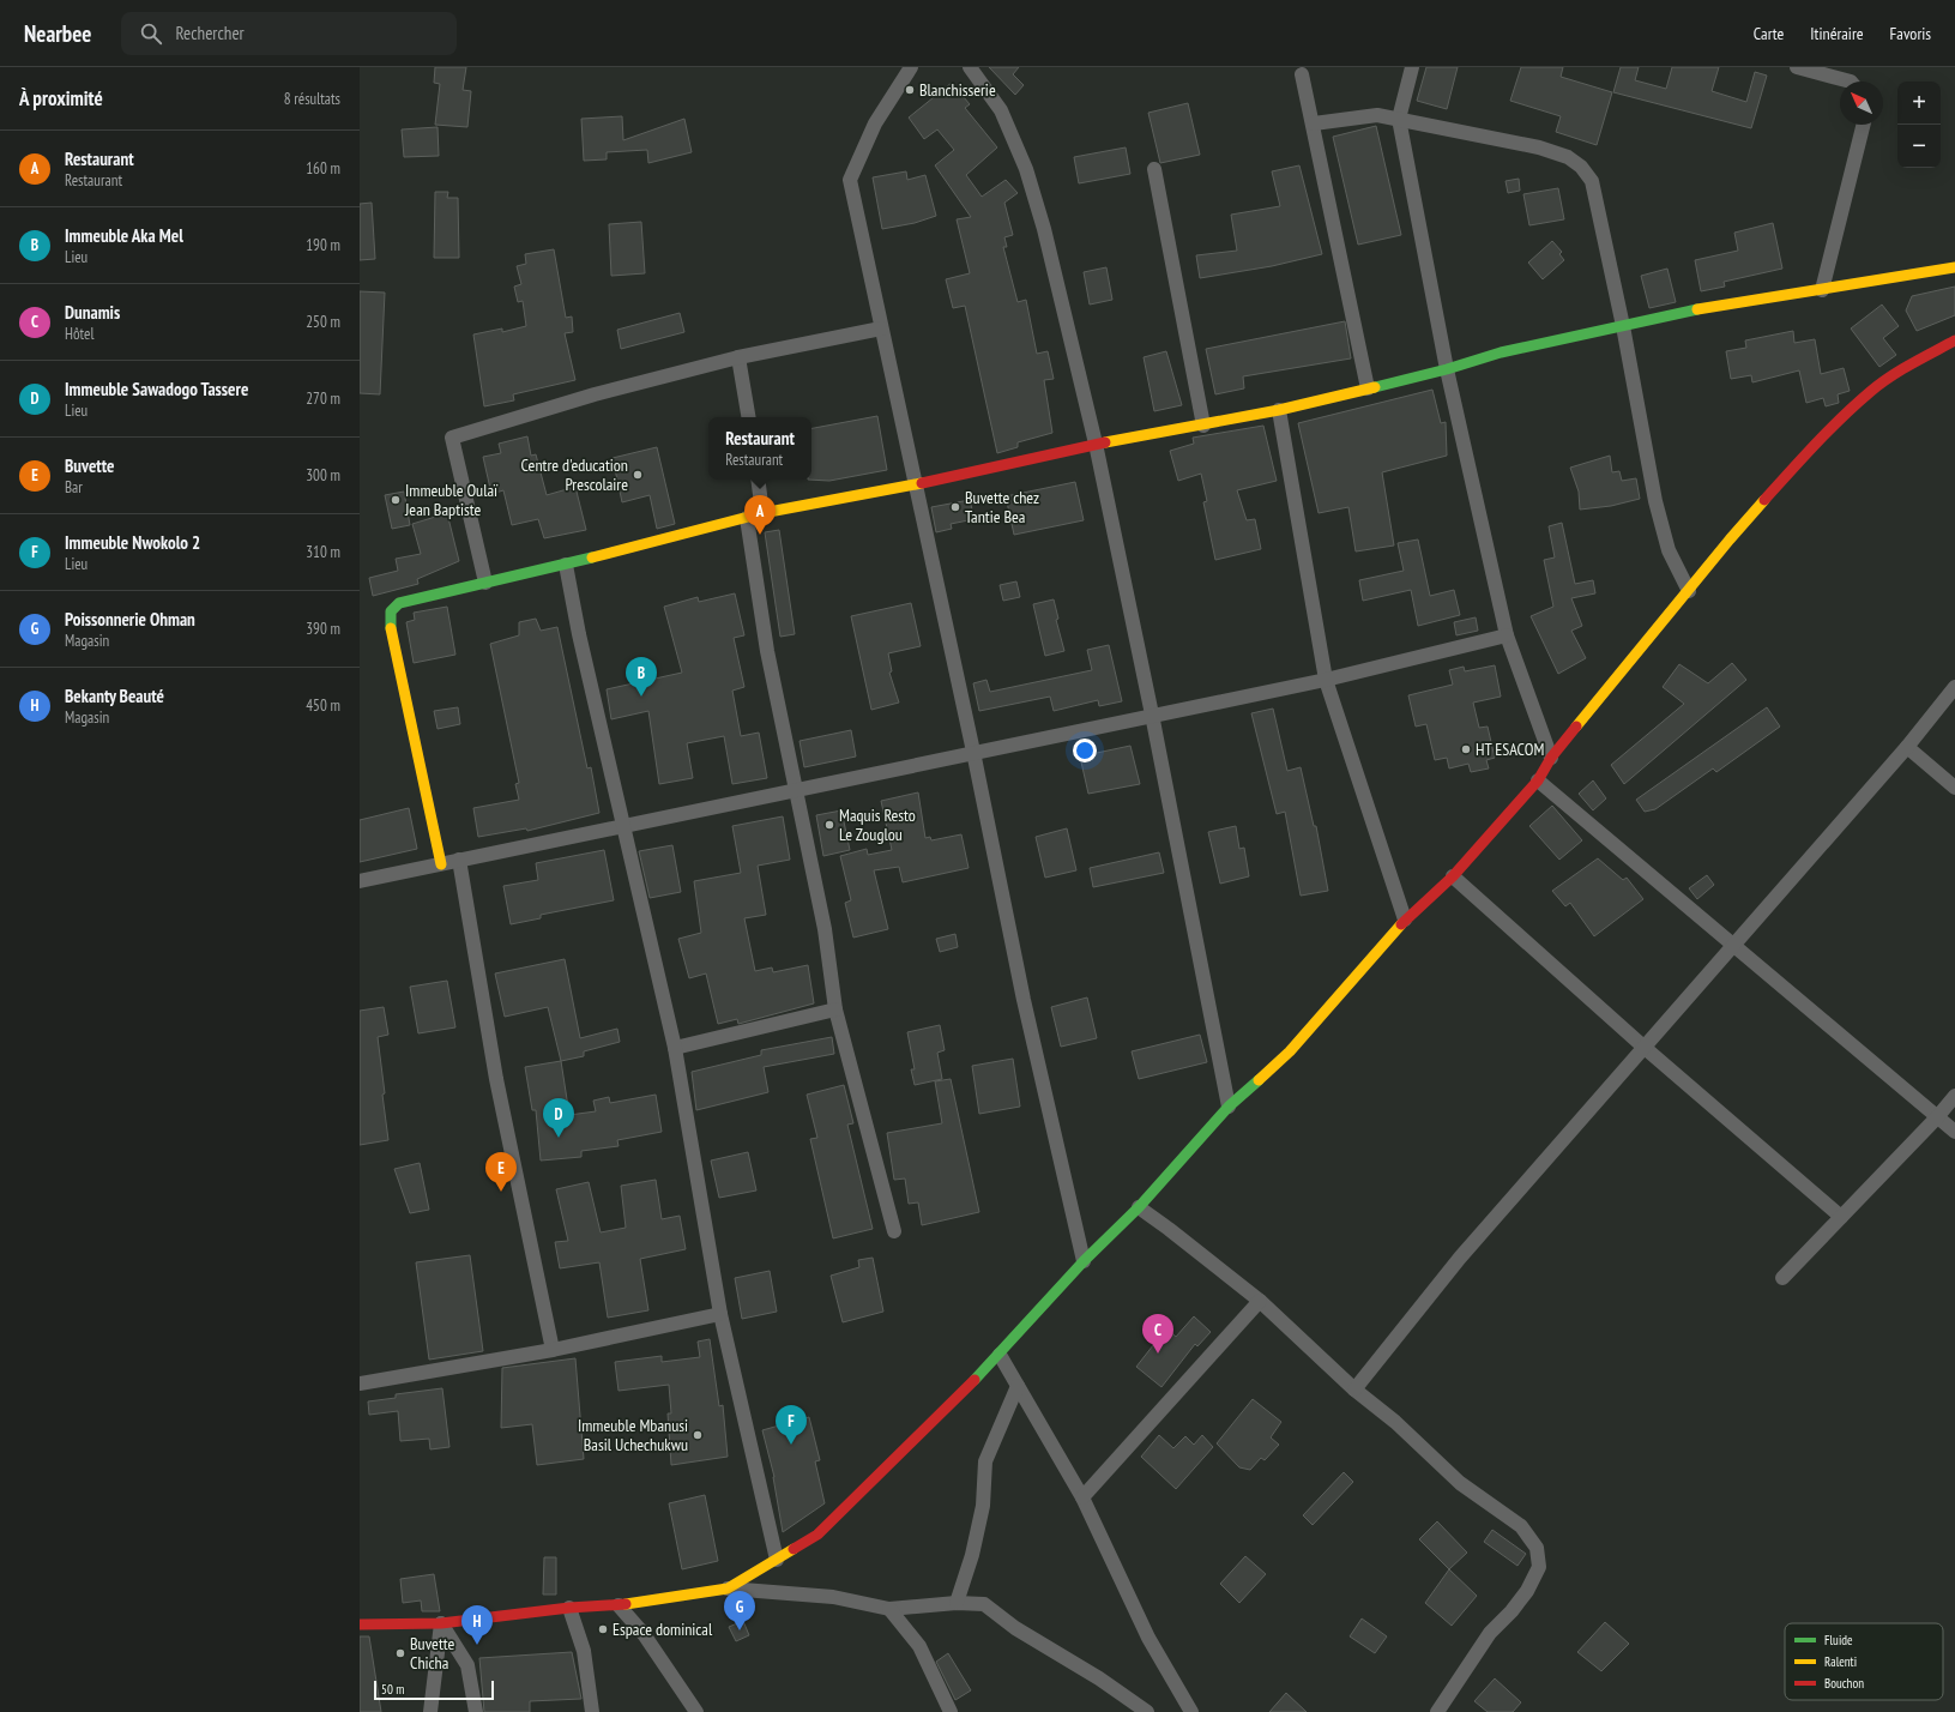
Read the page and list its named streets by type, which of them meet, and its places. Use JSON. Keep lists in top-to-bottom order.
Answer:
{
  "places": [
    "Blanchisserie",
    "Centre d'education Prescolaire",
    "Immeuble Oulaï Jean Baptiste",
    "Buvette chez Tantie Bea",
    "HT ESACOM",
    "Maquis Resto Le Zouglou",
    "Immeuble Mbanusi Basil Uchechukwu",
    "Espace dominical",
    "Buvette Chicha"
  ],
  "legend": ["Fluide", "Ralenti", "Bouchon"],
  "scale_bar": "50 m",
  "north": "top left",
  "page": {
    "header": "Nearbee",
    "search": "Rechercher",
    "nav": ["Carte", "Itinéraire", "Favoris"],
    "heading": ["À proximité", "8 résultats"],
    "map_buttons": ["+", "−"],
    "list": [
      {
        "mark": "A",
        "name": "Restaurant",
        "note": "Restaurant",
        "value": "160 m"
      },
      {
        "mark": "B",
        "name": "Immeuble Aka Mel",
        "note": "Lieu",
        "value": "190 m"
      },
      {
        "mark": "C",
        "name": "Dunamis",
        "note": "Hôtel",
        "value": "250 m"
      },
      {
        "mark": "D",
        "name": "Immeuble Sawadogo Tassere",
        "note": "Lieu",
        "value": "270 m"
      },
      {
        "mark": "E",
        "name": "Buvette",
        "note": "Bar",
        "value": "300 m"
      },
      {
        "mark": "F",
        "name": "Immeuble Nwokolo 2",
        "note": "Lieu",
        "value": "310 m"
      },
      {
        "mark": "G",
        "name": "Poissonnerie Ohman",
        "note": "Magasin",
        "value": "390 m"
      },
      {
        "mark": "H",
        "name": "Bekanty Beauté",
        "note": "Magasin",
        "value": "450 m"
      }
    ],
    "popup": ["Restaurant", "Restaurant"],
    "pins": [
      "A",
      "B",
      "D",
      "E",
      "C",
      "F",
      "G",
      "H"
    ],
    "scale": "50 m"
  }
}
